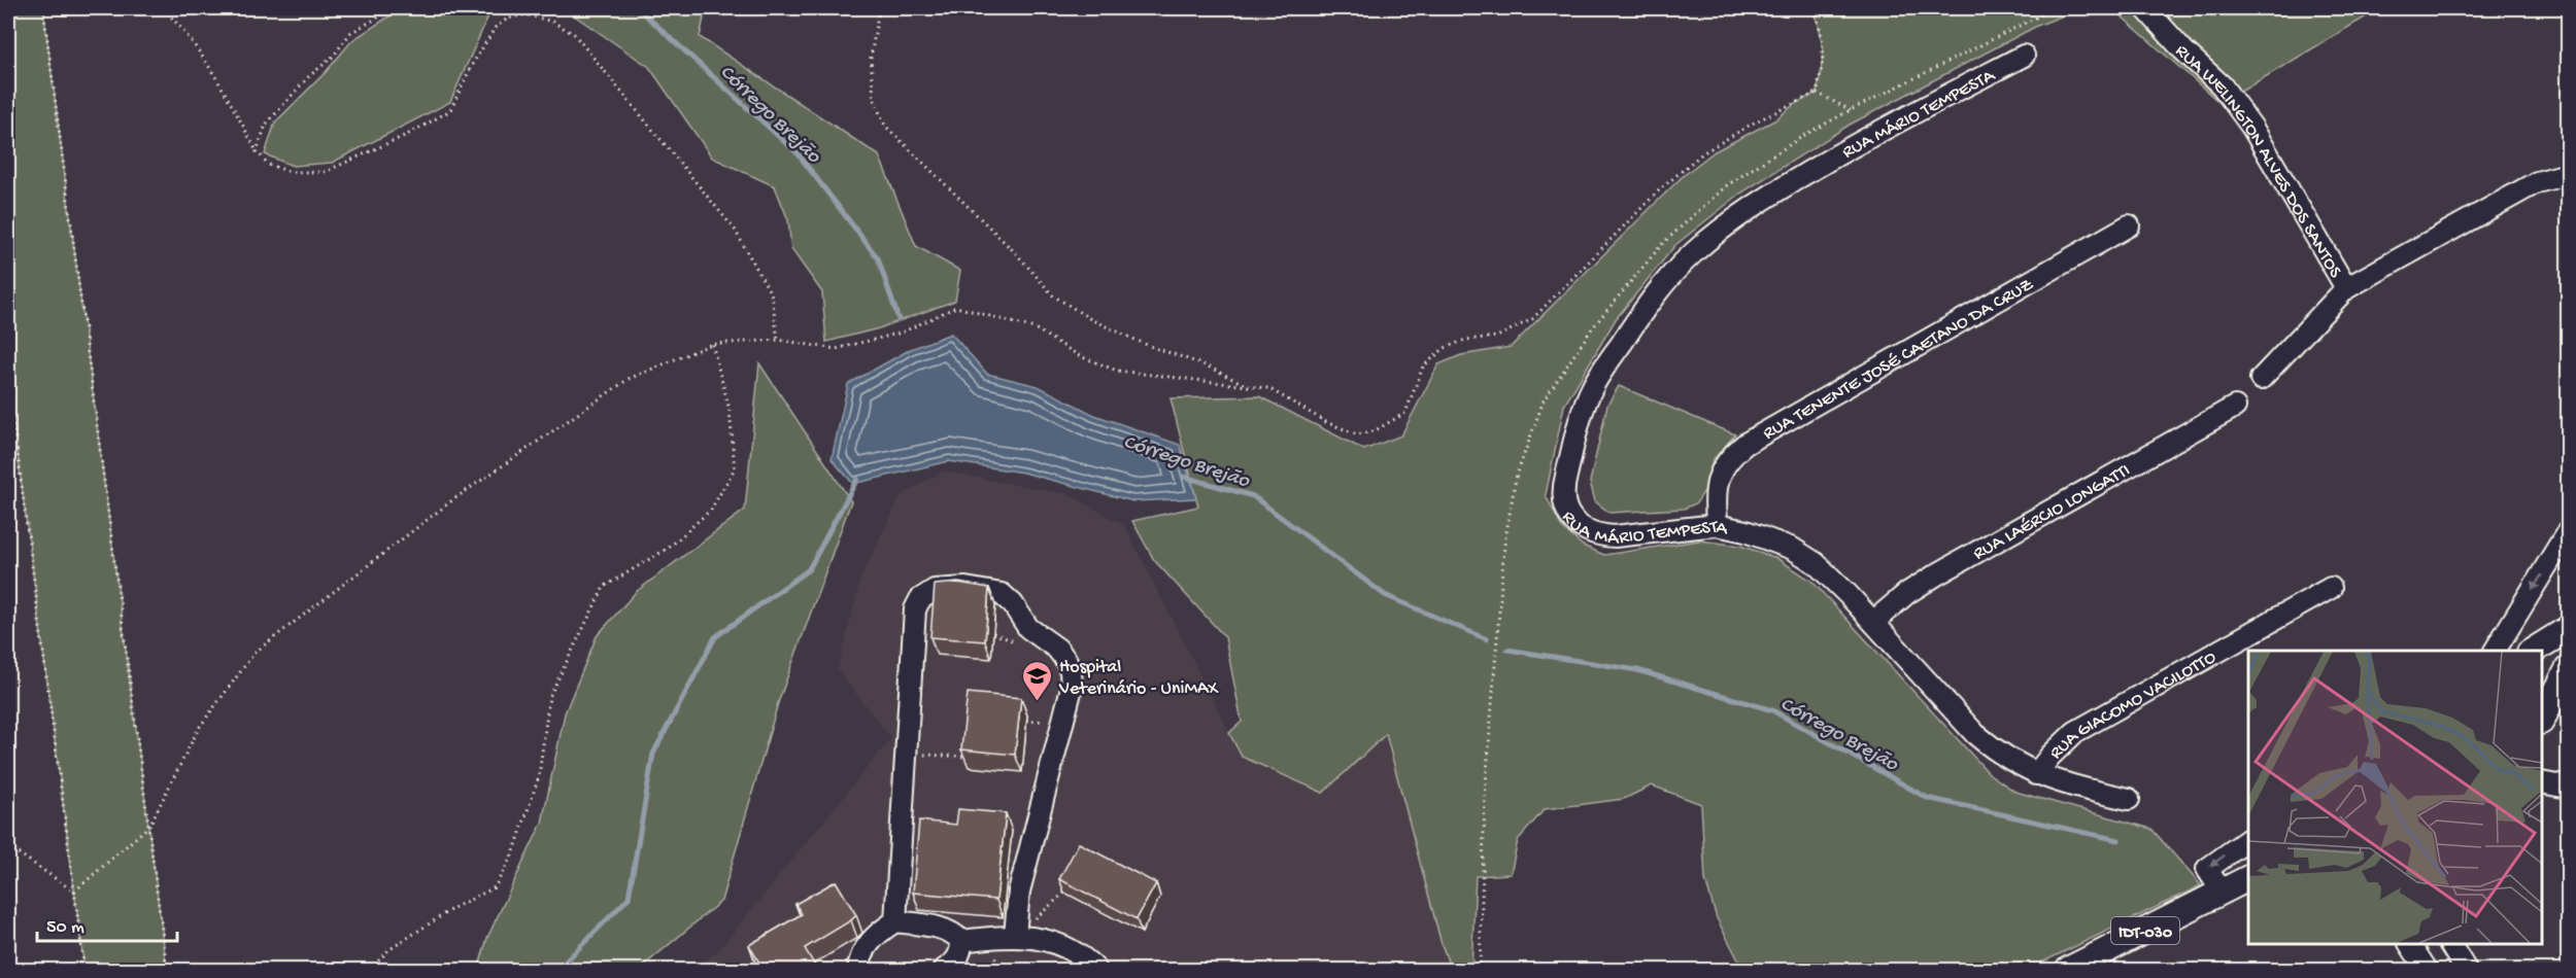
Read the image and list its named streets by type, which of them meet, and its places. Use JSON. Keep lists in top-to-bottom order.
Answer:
{
  "streets": {
    "main road": ["IDT-030"],
    "street": [
      "RUA MÁRIO TEMPESTA",
      "RUA WELINGTON ALVES DOS SANTOS",
      "RUA TENENTE JOSÉ CAETANO DA CRUZ",
      "RUA LAÉRCIO LONGATTI",
      "RUA GIACOMO VACILOTTO"
    ]
  },
  "crossings": [
    ["RUA MÁRIO TEMPESTA", "RUA TENENTE JOSÉ CAETANO DA CRUZ"],
    ["RUA MÁRIO TEMPESTA", "RUA LAÉRCIO LONGATTI"],
    ["RUA MÁRIO TEMPESTA", "RUA GIACOMO VACILOTTO"]
  ],
  "water": ["Córrego Brejão"],
  "places": {
    "school or university": ["Hospital Veterinário - UniMAX"]
  },
  "scale_bar": "50 m"
}
